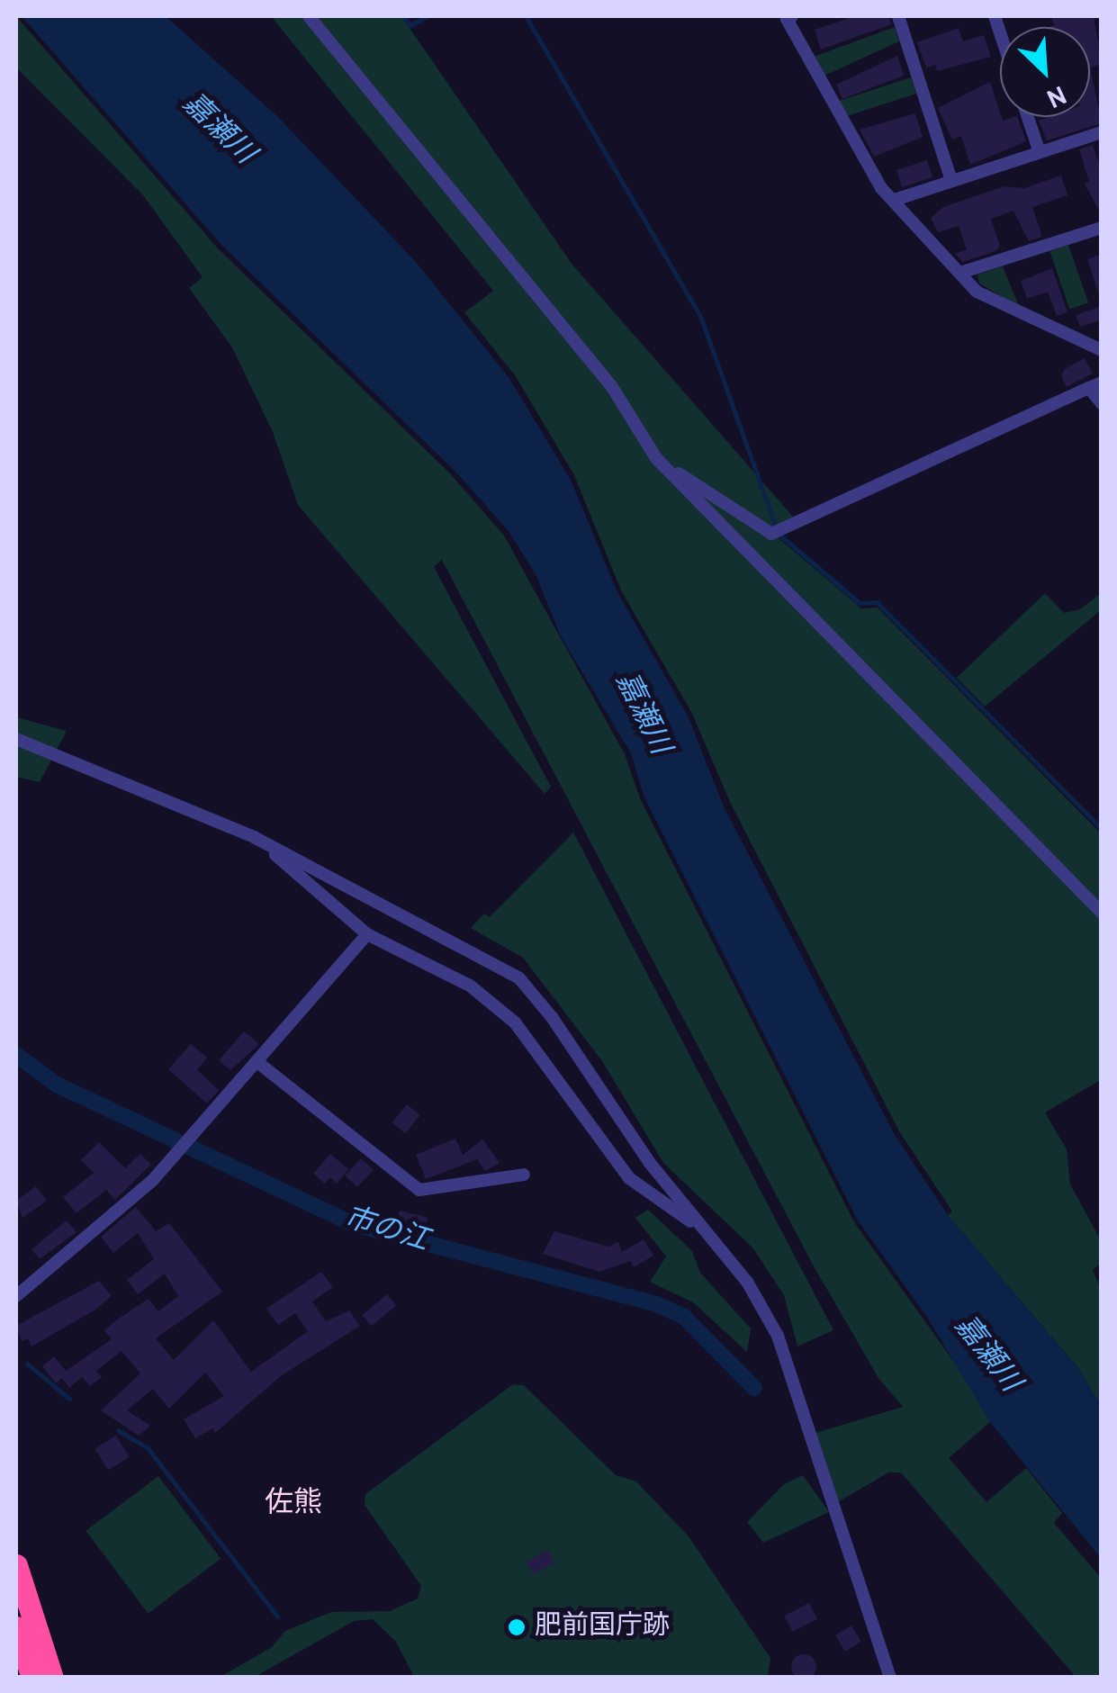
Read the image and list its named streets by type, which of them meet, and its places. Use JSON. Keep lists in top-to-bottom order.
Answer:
{
  "districts": ["佐熊"],
  "water": ["嘉瀬川", "市の江"],
  "places": ["肥前国庁跡"],
  "north": "bottom right"
}
